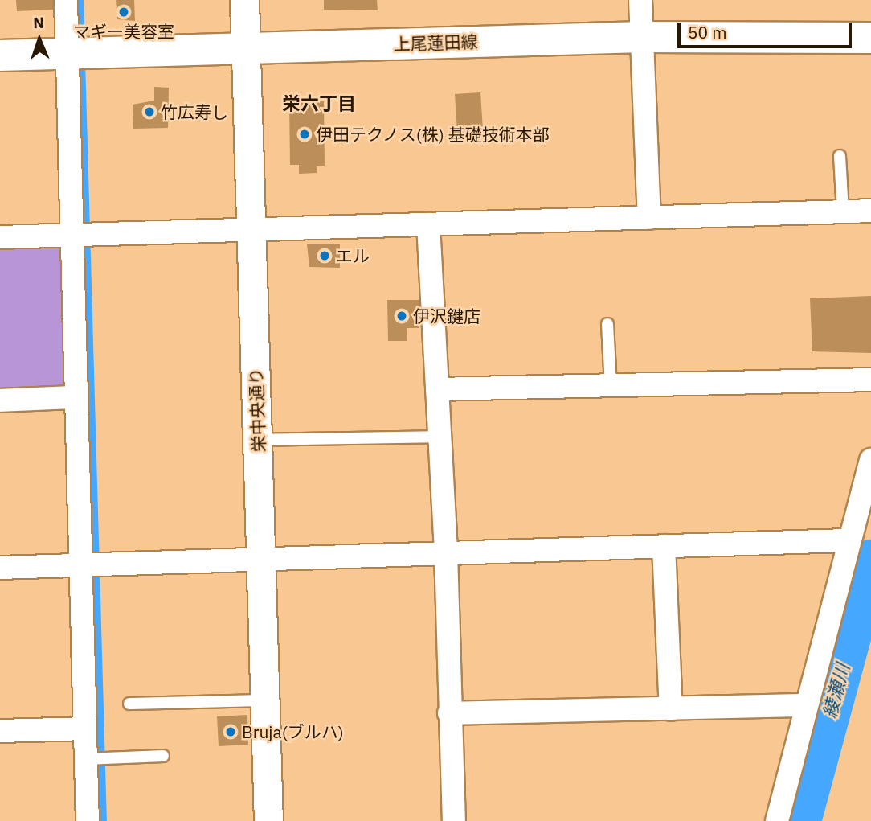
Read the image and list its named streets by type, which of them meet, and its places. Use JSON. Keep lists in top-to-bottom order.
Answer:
{
  "streets": {
    "main road": ["上尾蓮田線"],
    "street": ["栄中央通り"]
  },
  "crossings": [
    ["上尾蓮田線", "栄中央通り"]
  ],
  "districts": ["栄六丁目"],
  "water": ["綾瀬川"],
  "places": [
    "マギー美容室",
    "竹広寿し",
    "伊田テクノス(株) 基礎技術本部",
    "エル",
    "伊沢鍵店",
    "Bruja(ブルハ)"
  ],
  "scale_bar": "50 m",
  "north": "top"
}
